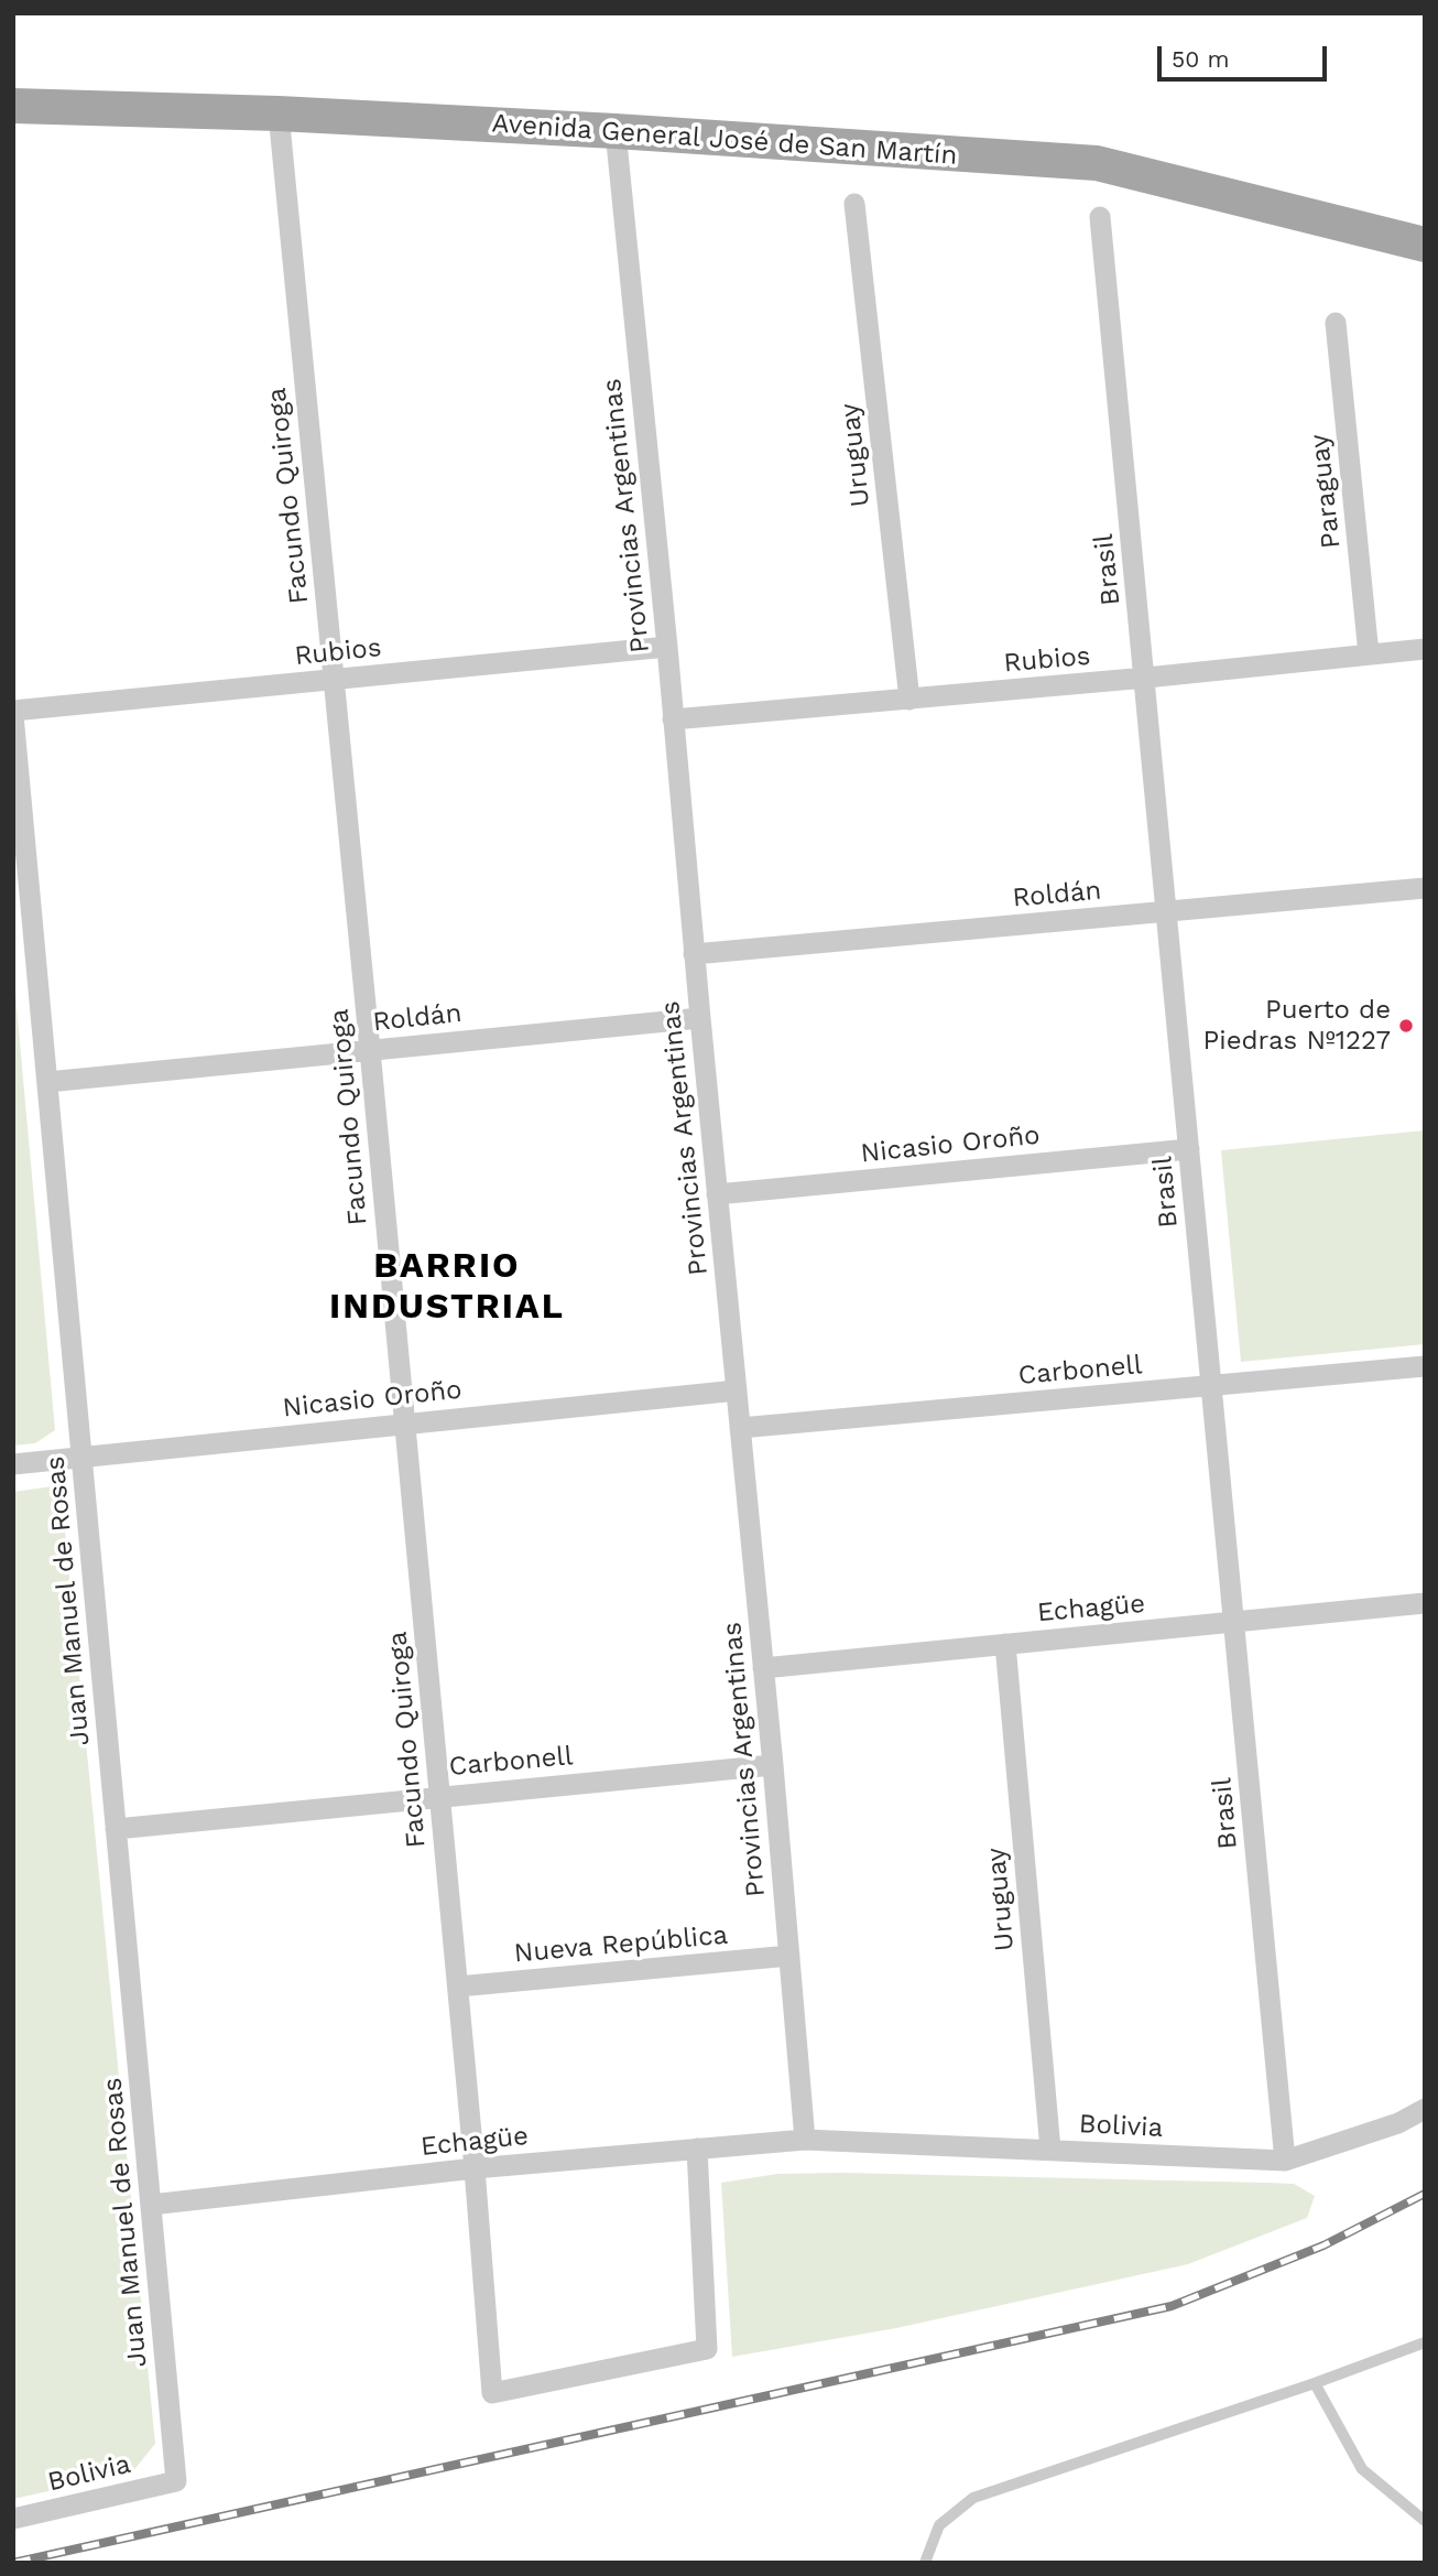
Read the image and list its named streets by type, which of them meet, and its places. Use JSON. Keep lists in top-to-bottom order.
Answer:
{
  "streets": {
    "main road": ["Avenida General José de San Martín"],
    "street": [
      "Uruguay",
      "Paraguay",
      "Facundo Quiroga",
      "Provincias Argentinas",
      "Brasil",
      "Rubios",
      "Roldán",
      "Nicasio Oroño",
      "Carbonell",
      "Juan Manuel de Rosas",
      "Echagüe",
      "Nueva República",
      "Bolivia"
    ]
  },
  "crossings": [
    ["Avenida General José de San Martín", "Facundo Quiroga"],
    ["Avenida General José de San Martín", "Provincias Argentinas"],
    ["Uruguay", "Rubios"],
    ["Uruguay", "Echagüe"],
    ["Uruguay", "Bolivia"],
    ["Paraguay", "Rubios"],
    ["Facundo Quiroga", "Rubios"],
    ["Facundo Quiroga", "Roldán"],
    ["Facundo Quiroga", "Nicasio Oroño"],
    ["Facundo Quiroga", "Carbonell"],
    ["Facundo Quiroga", "Echagüe"],
    ["Facundo Quiroga", "Nueva República"],
    ["Provincias Argentinas", "Rubios"],
    ["Provincias Argentinas", "Roldán"],
    ["Provincias Argentinas", "Nicasio Oroño"],
    ["Provincias Argentinas", "Carbonell"],
    ["Provincias Argentinas", "Echagüe"],
    ["Provincias Argentinas", "Nueva República"],
    ["Provincias Argentinas", "Bolivia"],
    ["Brasil", "Rubios"],
    ["Brasil", "Roldán"],
    ["Brasil", "Nicasio Oroño"],
    ["Brasil", "Carbonell"],
    ["Brasil", "Echagüe"],
    ["Brasil", "Bolivia"],
    ["Rubios", "Juan Manuel de Rosas"],
    ["Roldán", "Juan Manuel de Rosas"],
    ["Nicasio Oroño", "Juan Manuel de Rosas"],
    ["Carbonell", "Juan Manuel de Rosas"],
    ["Juan Manuel de Rosas", "Echagüe"],
    ["Juan Manuel de Rosas", "Bolivia"],
    ["Echagüe", "Bolivia"]
  ],
  "districts": ["BARRIO INDUSTRIAL"],
  "places": ["Puerto de Piedras Nº1227"],
  "scale_bar": "50 m"
}
